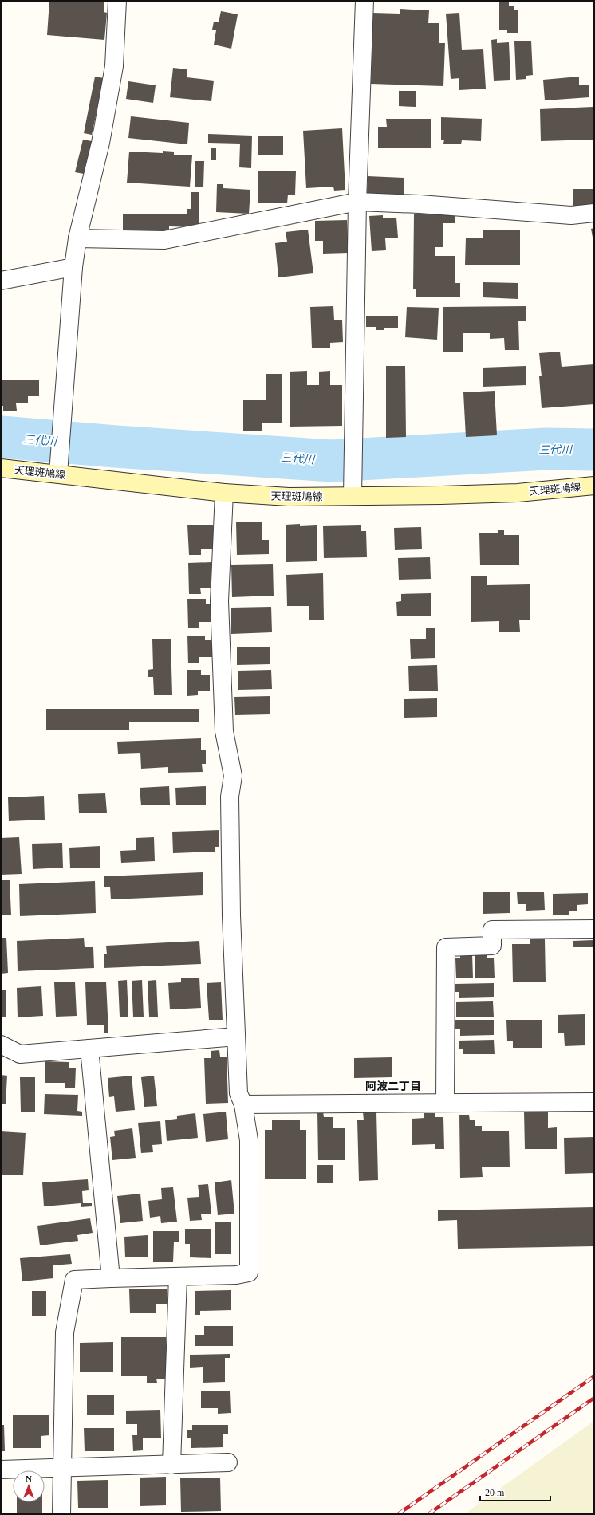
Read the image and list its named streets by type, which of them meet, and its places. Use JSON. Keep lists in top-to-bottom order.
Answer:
{
  "streets": {
    "main road": ["天理斑鳩線"]
  },
  "districts": ["阿波二丁目"],
  "water": ["三代川"],
  "scale_bar": "20 m",
  "north": "top"
}
